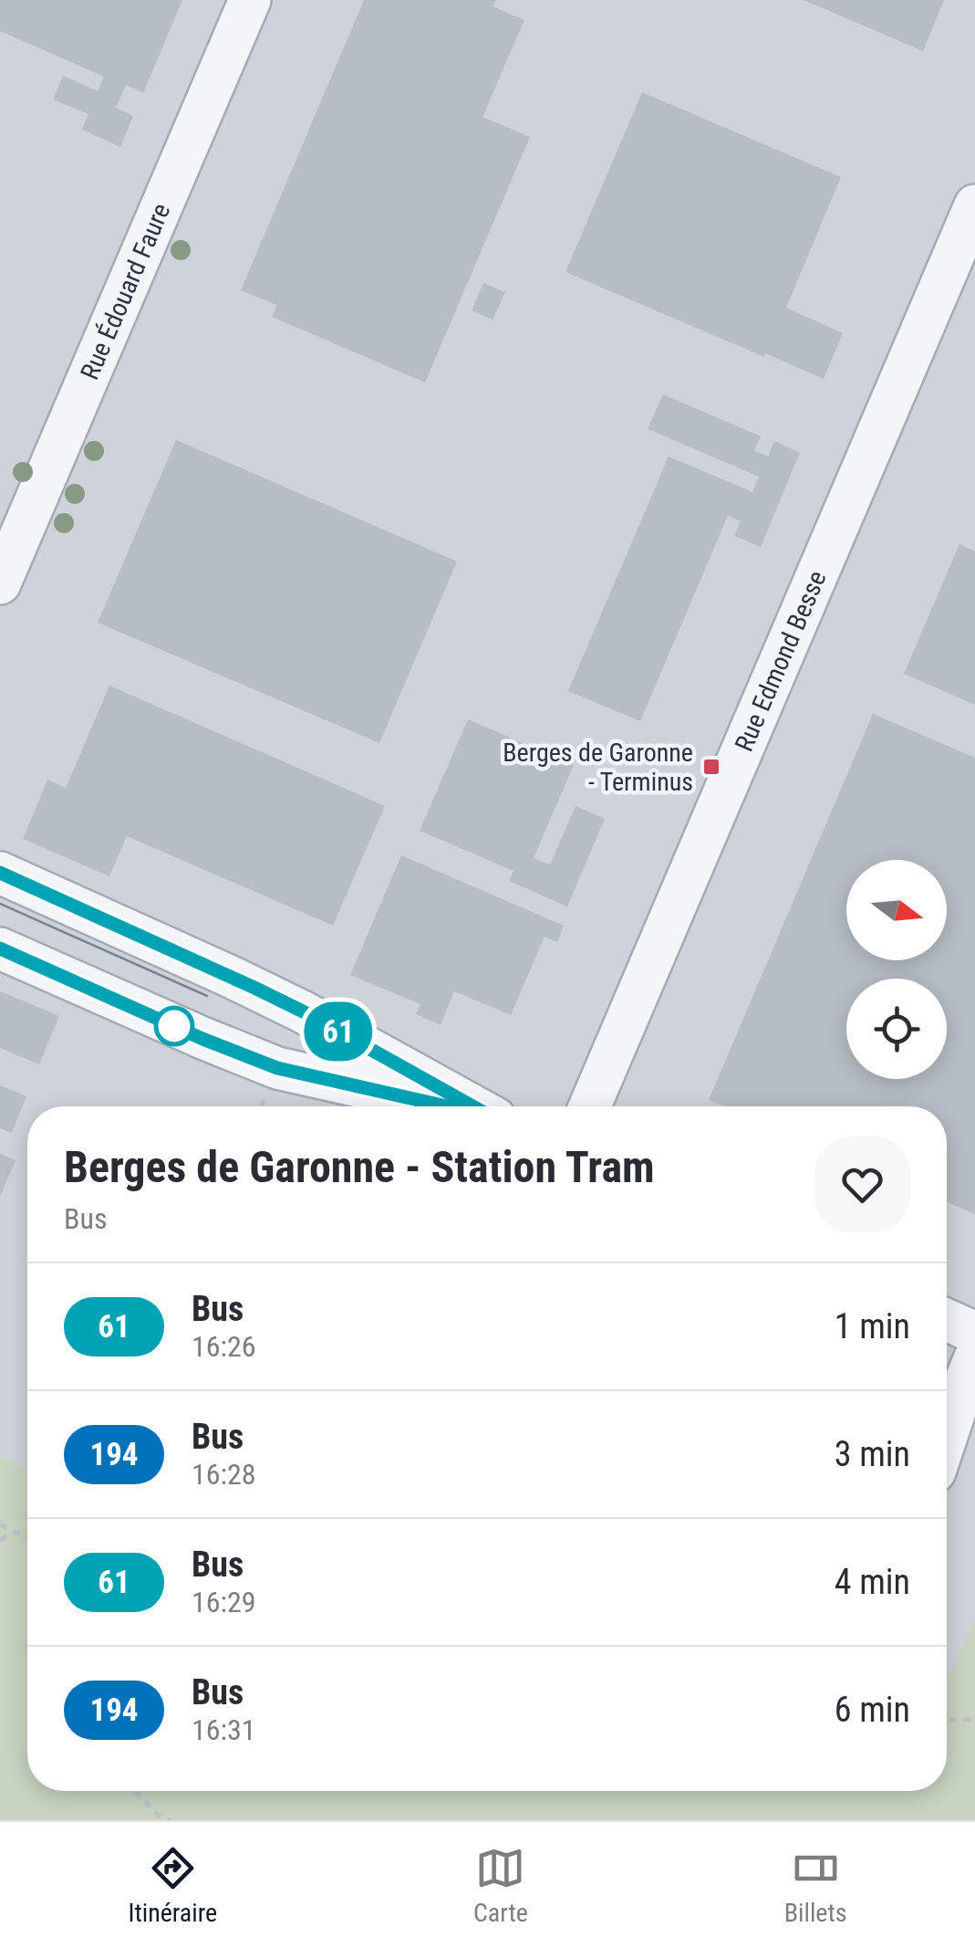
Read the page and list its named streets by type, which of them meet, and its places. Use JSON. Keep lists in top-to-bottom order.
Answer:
{
  "streets": {
    "street": ["Rue Édouard Faure", "Rue Edmond Besse"]
  },
  "places": {
    "transit": ["Berges de Garonne - Terminus"]
  },
  "lines": ["bus line 61"],
  "north": "right",
  "page": {
    "on_map": "61",
    "heading": ["Berges de Garonne - Station Tram", "Bus"],
    "list": [
      {
        "mark": "61",
        "name": "Bus",
        "note": "16:26",
        "value": "1 min"
      },
      {
        "mark": "194",
        "name": "Bus",
        "note": "16:28",
        "value": "3 min"
      },
      {
        "mark": "61",
        "name": "Bus",
        "note": "16:29",
        "value": "4 min"
      },
      {
        "mark": "194",
        "name": "Bus",
        "note": "16:31",
        "value": "6 min"
      }
    ],
    "tabs": ["Itinéraire", "Carte", "Billets"]
  }
}
